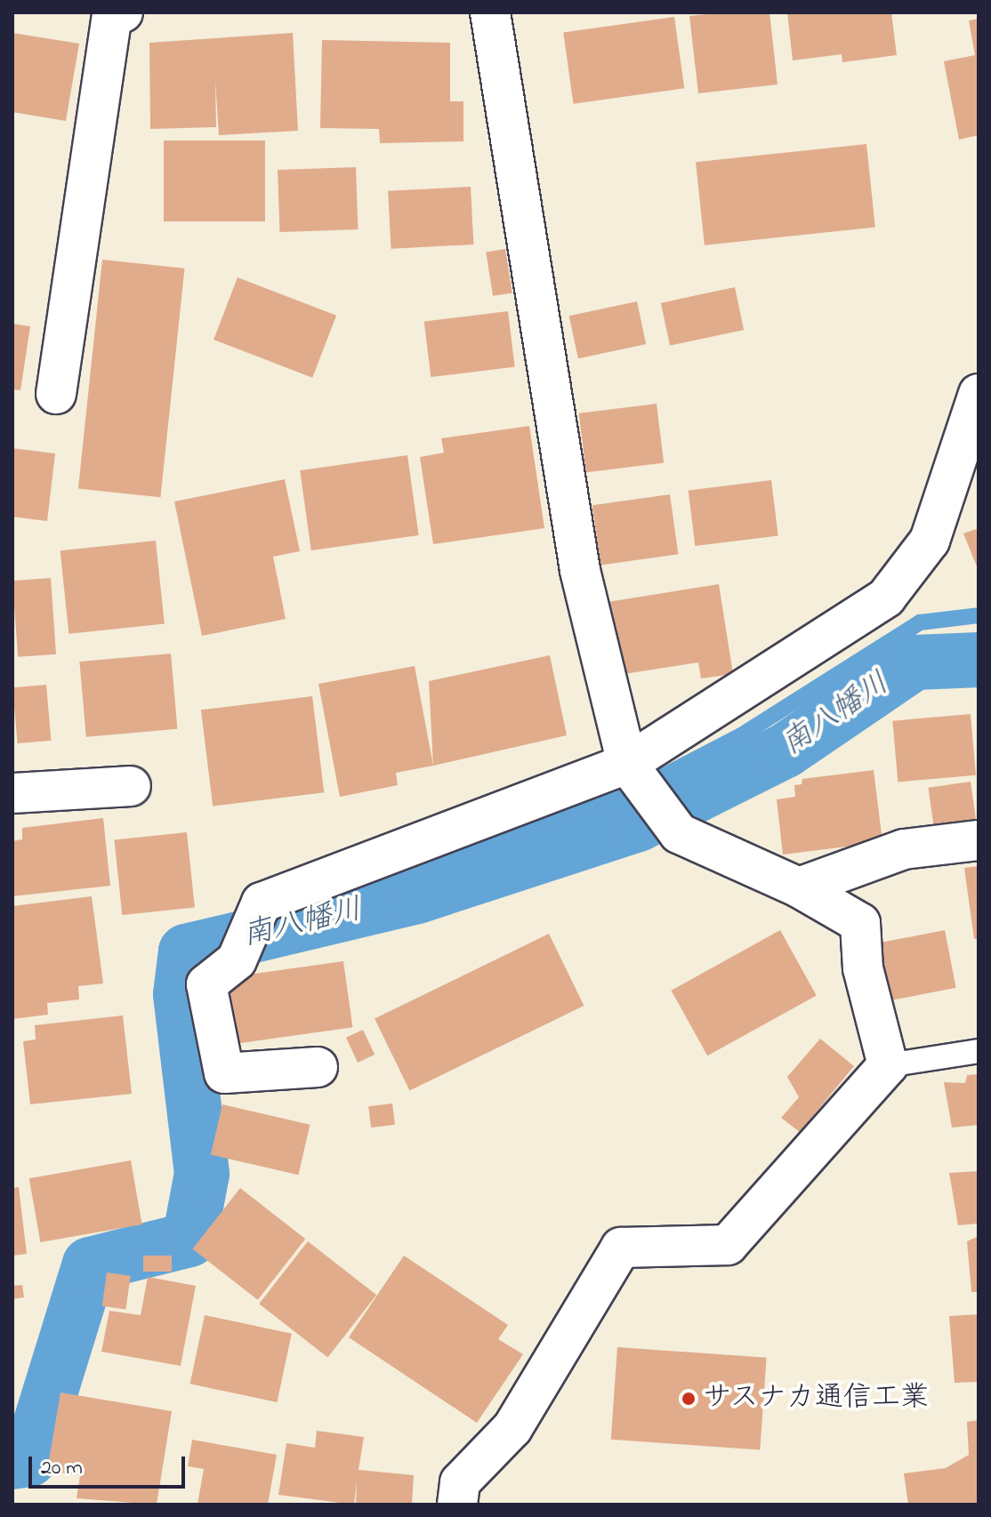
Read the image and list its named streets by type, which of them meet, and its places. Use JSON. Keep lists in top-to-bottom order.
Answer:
{
  "water": ["南八幡川"],
  "places": ["サスナカ通信工業"],
  "scale_bar": "20 m"
}
